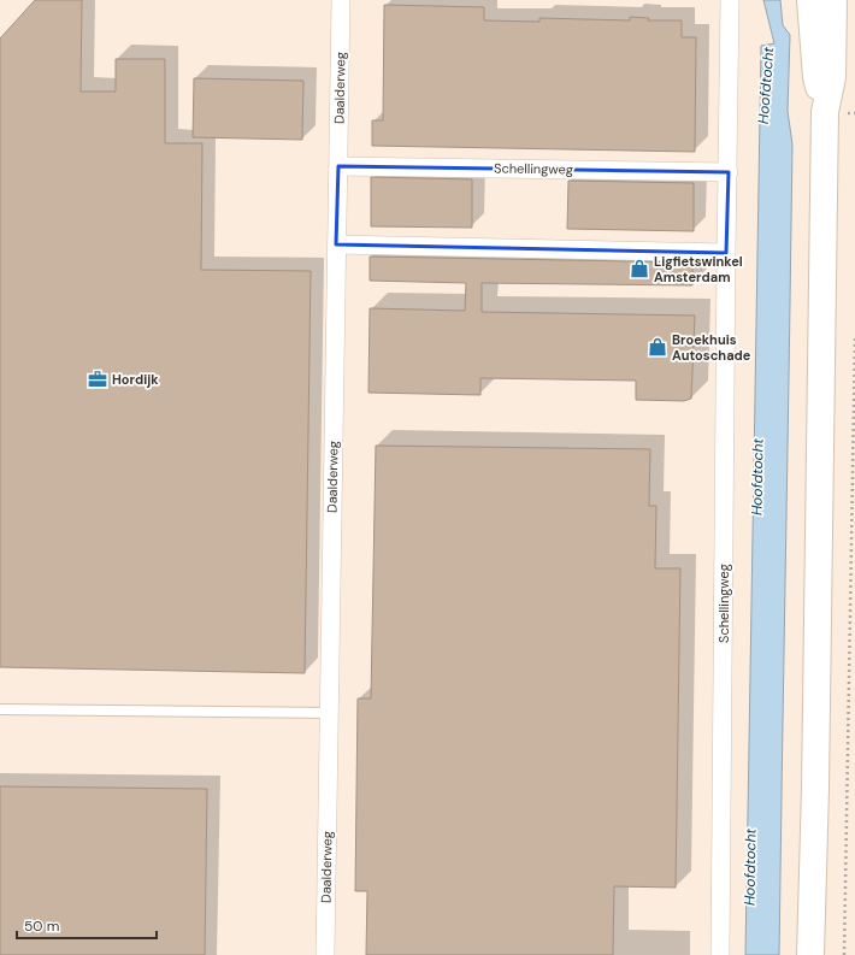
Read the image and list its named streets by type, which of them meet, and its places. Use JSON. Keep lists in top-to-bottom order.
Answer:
{
  "streets": {
    "street": ["Daalderweg", "Schellingweg"]
  },
  "crossings": [
    ["Daalderweg", "Schellingweg"]
  ],
  "water": ["Hoofdtocht"],
  "places": {
    "shop": ["Ligfietswinkel Amsterdam", "Broekhuis Autoschade"],
    "office": ["Hordijk"]
  },
  "scale_bar": "50 m"
}
